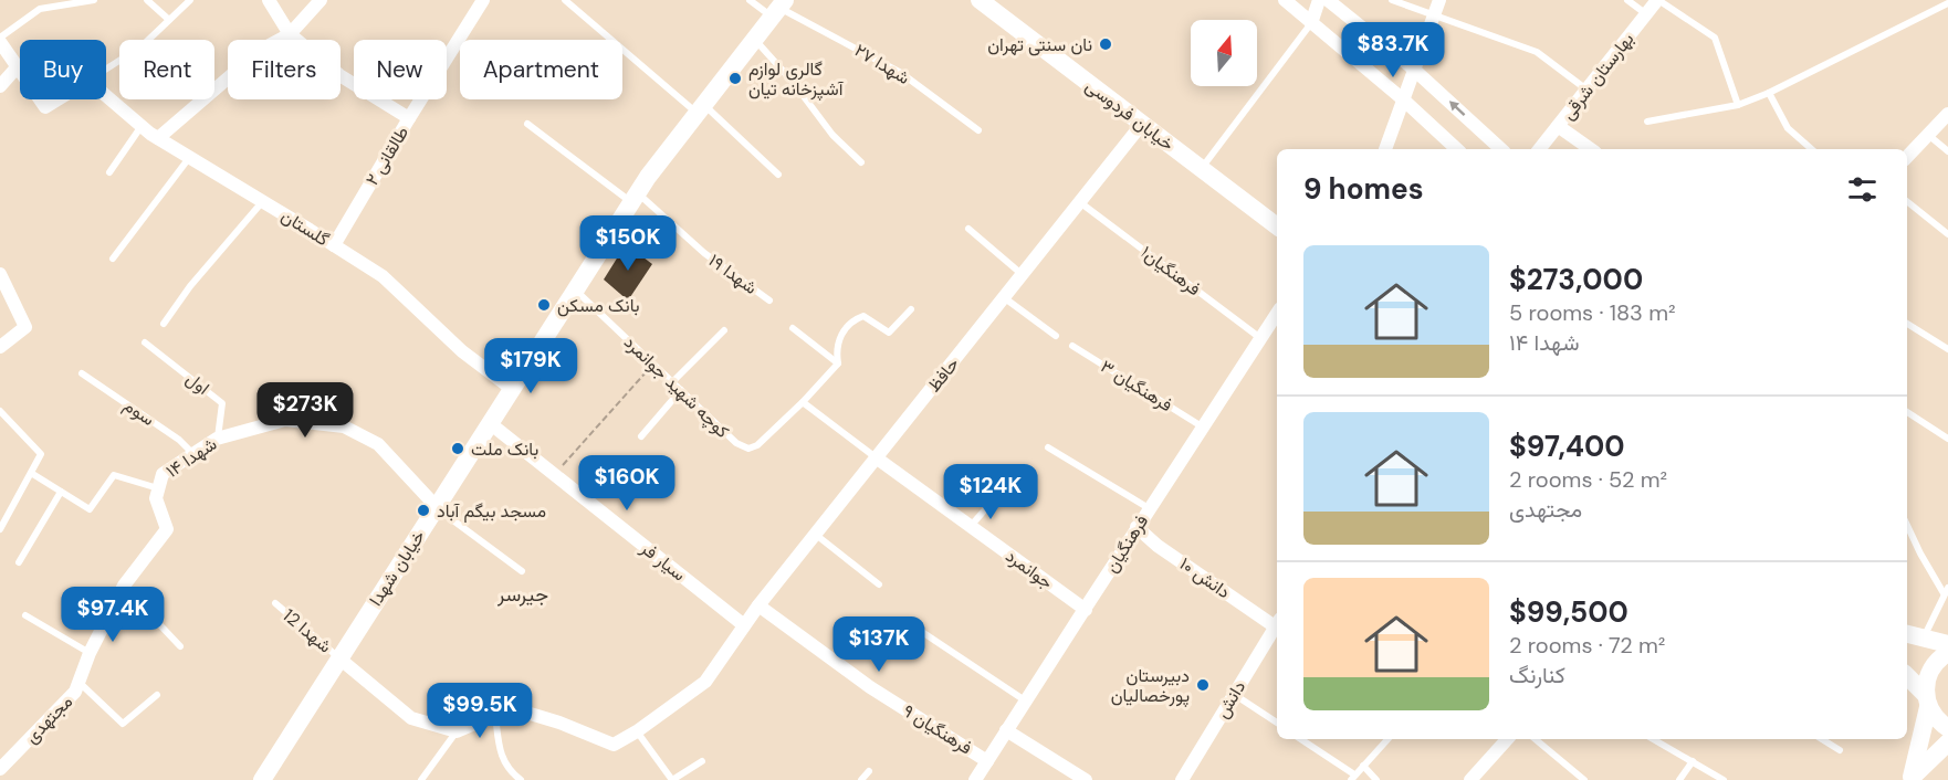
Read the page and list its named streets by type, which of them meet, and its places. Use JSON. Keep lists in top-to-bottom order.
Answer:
{
  "streets": {
    "main road": ["خیابان فردوسی", "خیابان شهدا"],
    "street": [
      "بهارستان شرقی",
      "طالقانی ۲",
      "گلستان",
      "حافظ",
      "شهدا ۱۴",
      "فرهنگیان",
      "سیار فر",
      "جوانمرد",
      "دانش ۱۰",
      "دانش",
      "مجتهدی",
      "فرهنگیان ۹"
    ],
    "lane": [
      "۲۷ شهدا",
      "فرهنگیان۱",
      "شهدا ۱۹",
      "اول",
      "فرهنگیان ۳",
      "کوچه شهید جوانمرد",
      "سوم",
      "شهدا 12"
    ]
  },
  "crossings": [
    ["۲۷ شهدا", "خیابان شهدا"],
    ["خیابان فردوسی", "حافظ"],
    ["طالقانی ۲", "گلستان"],
    ["گلستان", "خیابان شهدا"],
    ["فرهنگیان۱", "حافظ"],
    ["فرهنگیان۱", "فرهنگیان"],
    ["شهدا ۱۹", "خیابان شهدا"],
    ["حافظ", "سیار فر"],
    ["حافظ", "جوانمرد"],
    ["حافظ", "فرهنگیان ۹"],
    ["اول", "شهدا ۱۴"],
    ["فرهنگیان ۳", "فرهنگیان"],
    ["کوچه شهید جوانمرد", "خیابان شهدا"],
    ["سوم", "شهدا ۱۴"],
    ["شهدا ۱۴", "خیابان شهدا"],
    ["شهدا ۱۴", "مجتهدی"],
    ["فرهنگیان", "جوانمرد"],
    ["فرهنگیان", "دانش ۱۰"],
    ["فرهنگیان", "فرهنگیان ۹"],
    ["سیار فر", "خیابان شهدا"],
    ["خیابان شهدا", "شهدا 12"]
  ],
  "districts": ["جیرسر"],
  "places": [
    "نان سنتی تهران",
    "گالری لوازم آشپزخانه تیان",
    "بانک مسکن",
    "بانک ملت",
    "مسجد بیگم آباد",
    "دبیرستان پورخصالیان"
  ],
  "north": "top",
  "page": {
    "price": [
      "$83.7K",
      "$150K",
      "$179K",
      "$273K",
      "$160K",
      "$124K",
      "$97.4K",
      "$137K",
      "$99.5K"
    ],
    "chip": [
      "Buy",
      "Rent",
      "Filters",
      "New",
      "Apartment"
    ],
    "heading": "9 homes",
    "list": [
      {
        "name": "$273,000",
        "note": "5 rooms · 183 m² · شهدا ۱۴"
      },
      {
        "name": "$97,400",
        "note": "2 rooms · 52 m² · مجتهدی"
      },
      {
        "name": "$99,500",
        "note": "2 rooms · 72 m² · کنارنگ"
      }
    ]
  }
}
